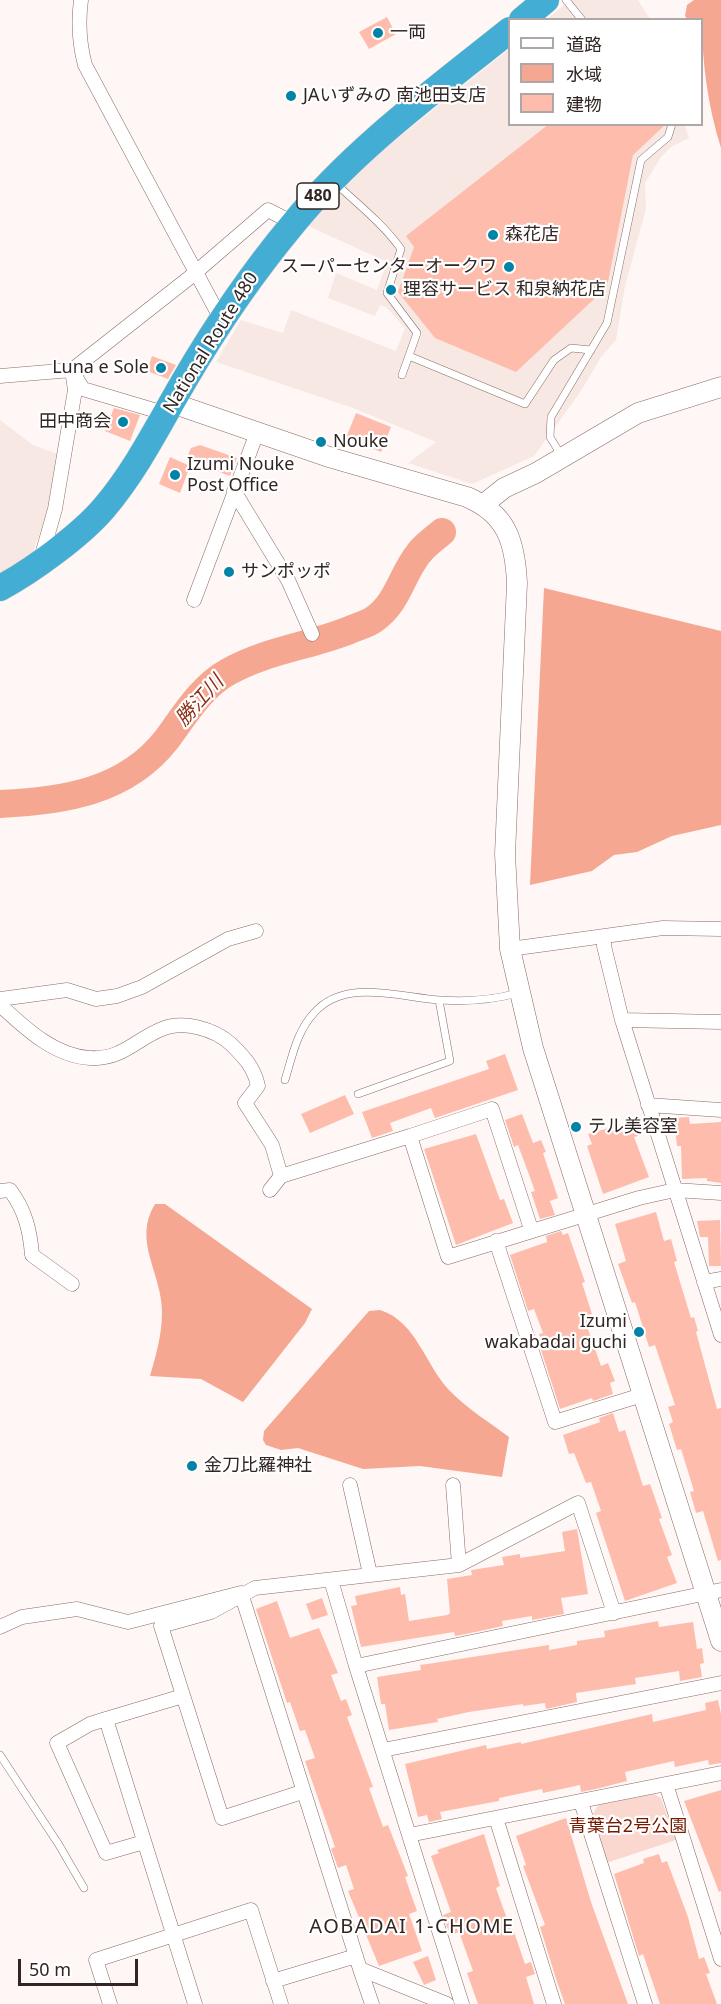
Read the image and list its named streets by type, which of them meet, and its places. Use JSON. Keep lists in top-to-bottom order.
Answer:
{
  "streets": {
    "highway": ["480", "National Route 480"]
  },
  "districts": ["AOBADAI 1-CHOME"],
  "water": ["勝江川"],
  "parks": ["青葉台2号公園"],
  "places": [
    "一両",
    "JAいずみの 南池田支店",
    "森花店",
    "スーパーセンターオークワ",
    "理容サービス 和泉納花店",
    "Luna e Sole",
    "田中商会",
    "Nouke",
    "Izumi Nouke Post Office",
    "サンポッポ",
    "テル美容室",
    "Izumi wakabadai guchi",
    "金刀比羅神社"
  ],
  "legend": ["道路", "水域", "建物"],
  "scale_bar": "50 m"
}
